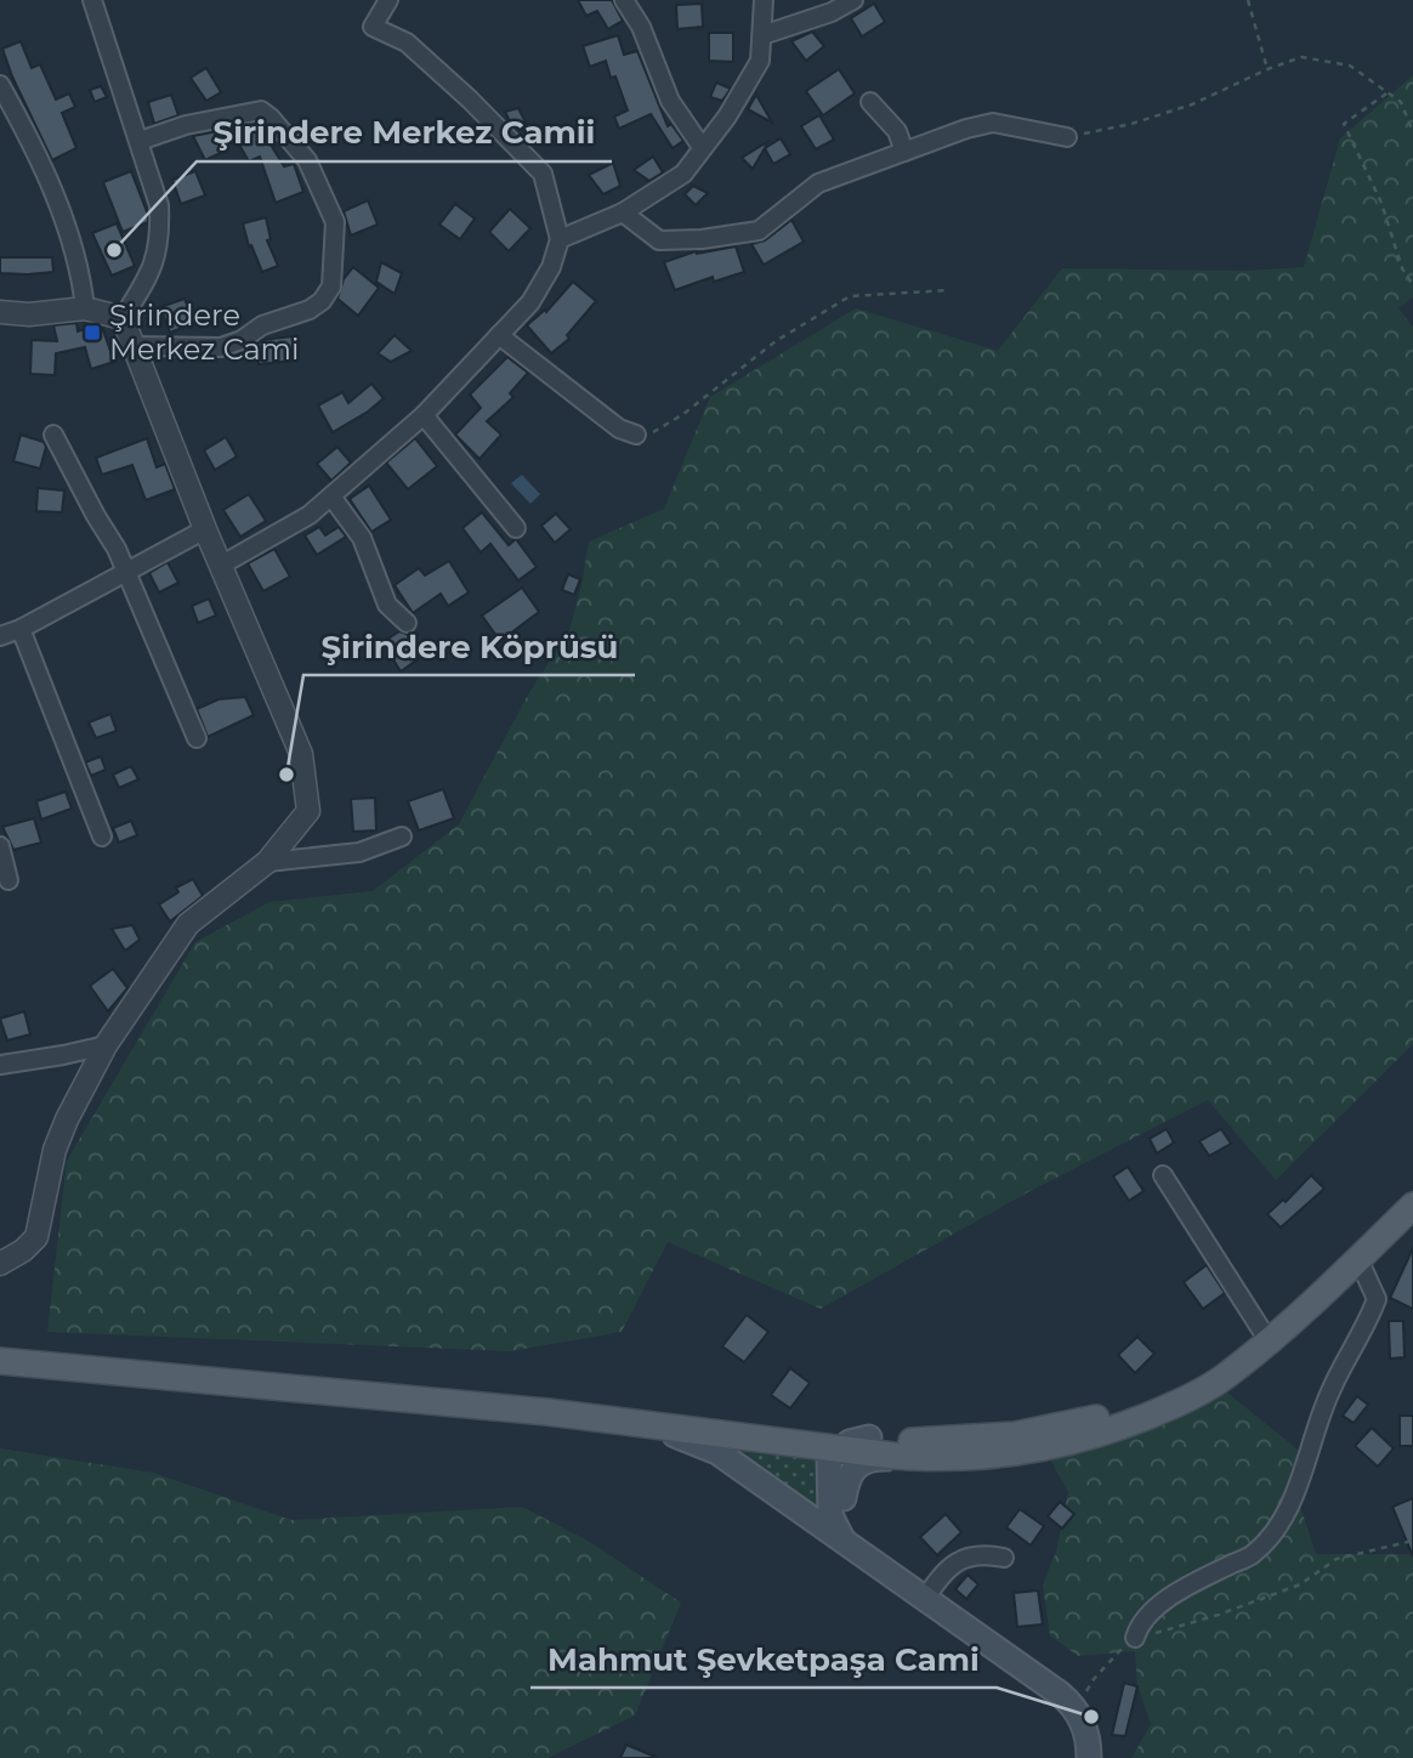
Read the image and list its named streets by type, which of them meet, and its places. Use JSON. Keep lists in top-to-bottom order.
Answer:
{
  "places": {
    "other": ["Şirindere Merkez Camii", "Şirindere Köprüsü", "Mahmut Şevketpaşa Cami"],
    "transit": ["Şirindere Merkez Cami"]
  }
}
